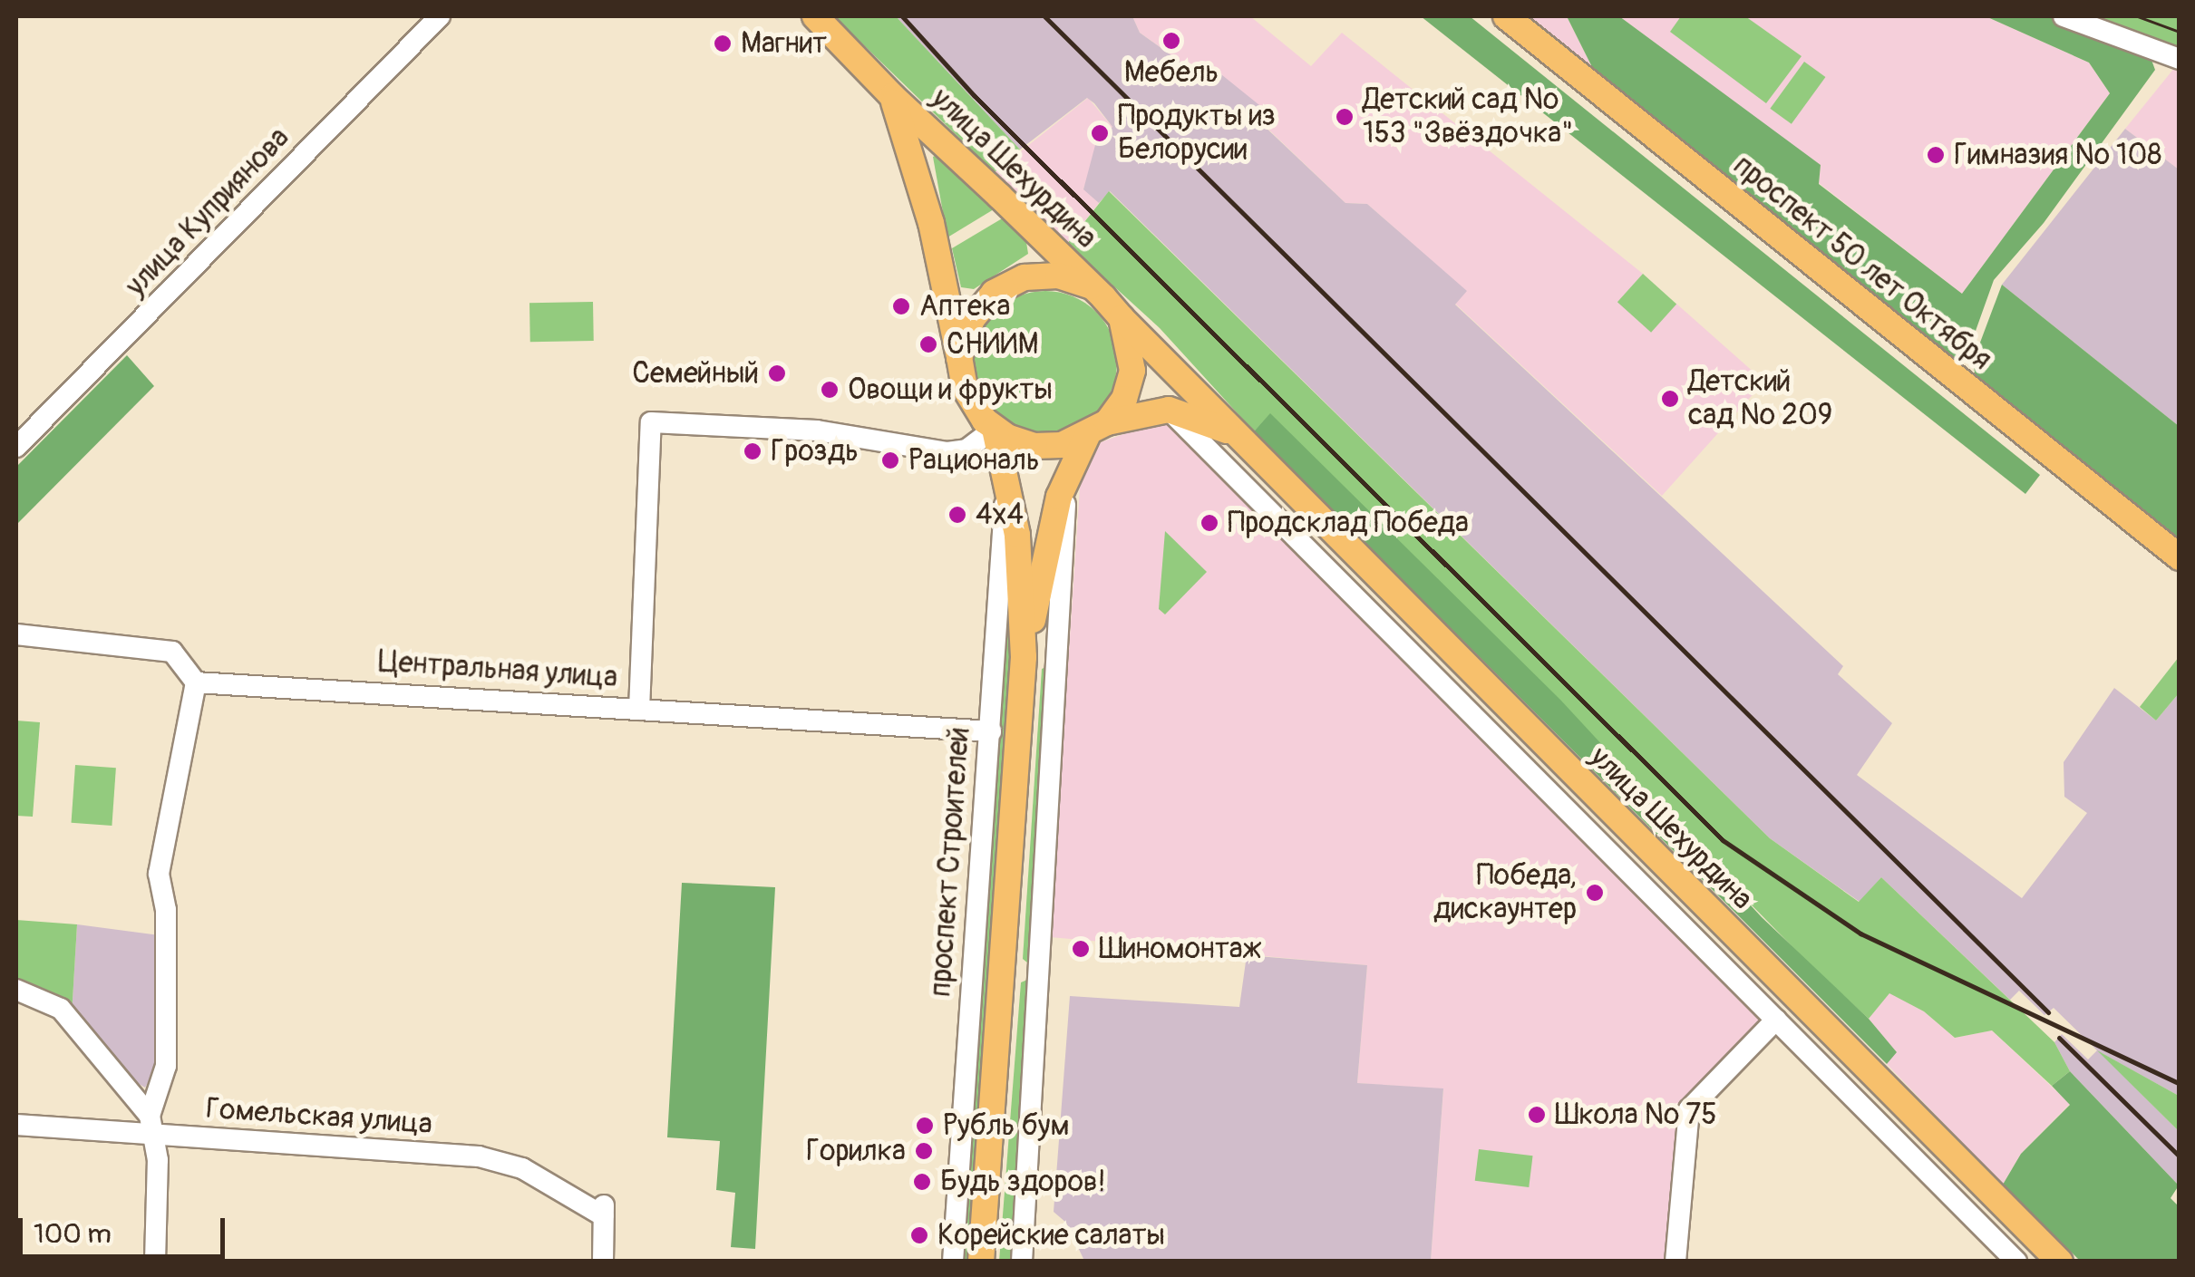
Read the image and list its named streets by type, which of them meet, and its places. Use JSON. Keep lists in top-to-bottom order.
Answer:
{
  "streets": {
    "main road": ["улица Шехурдина", "проспект 50 лет Октября", "проспект Строителей"],
    "street": ["улица Куприянова", "Центральная улица", "Гомельская улица"]
  },
  "crossings": [
    ["улица Шехурдина", "проспект Строителей"],
    ["Центральная улица", "проспект Строителей"]
  ],
  "places": [
    "Мебель",
    "Магнит",
    "Детский сад № 153 \"Звёздочка\"",
    "Продукты из Белорусии",
    "Гимназия № 108",
    "Аптека",
    "СНИИМ",
    "Семейный",
    "Овощи и фрукты",
    "Детский сад № 209",
    "Гроздь",
    "Рациональ",
    "4x4",
    "Продсклад Победа",
    "Победа, дискаунтер",
    "Шиномонтаж",
    "Школа № 75",
    "Рубль бум",
    "Горилка",
    "Будь здоров!",
    "Корейские салаты"
  ],
  "scale_bar": "100 m"
}
